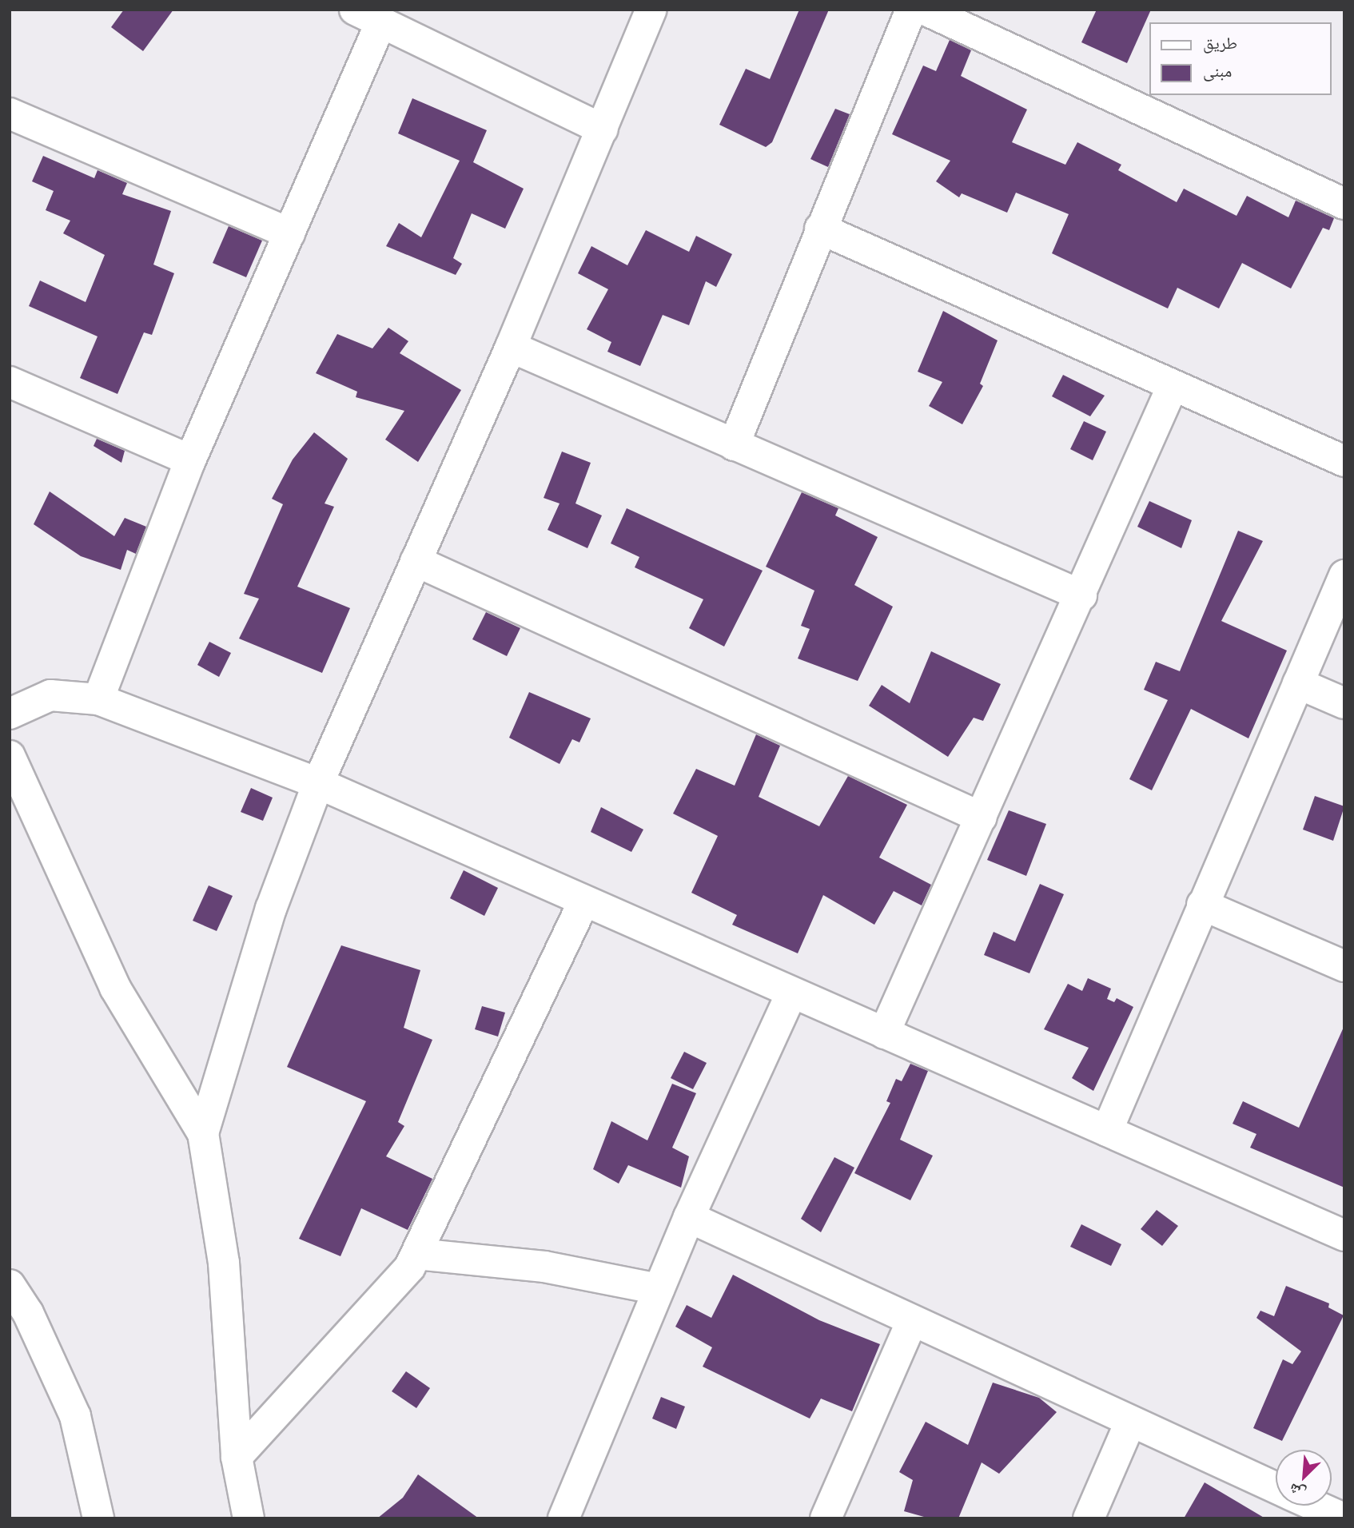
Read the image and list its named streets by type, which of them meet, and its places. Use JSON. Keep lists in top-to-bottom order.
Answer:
{
  "legend": ["طريق", "مبنى"],
  "north": "bottom left"
}
